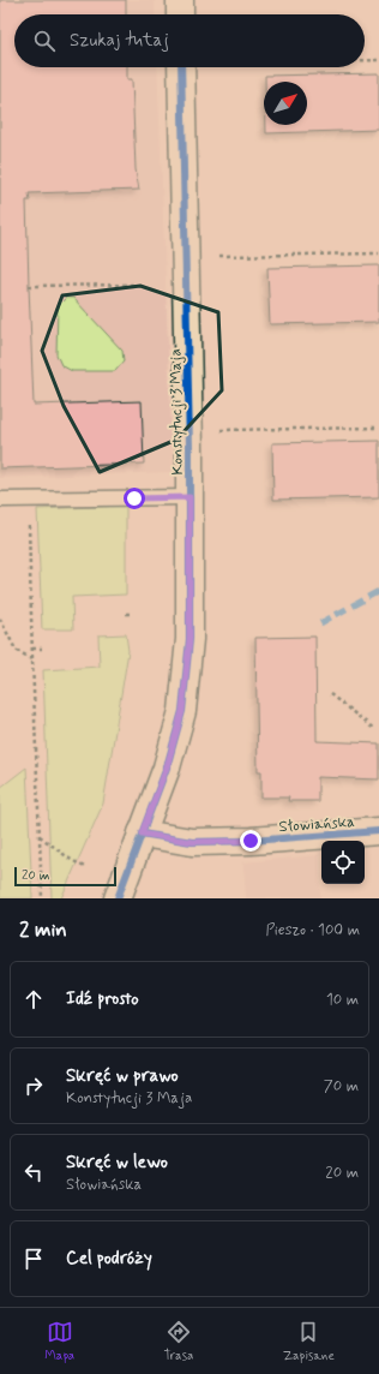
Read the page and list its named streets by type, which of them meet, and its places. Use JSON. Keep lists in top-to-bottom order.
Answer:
{
  "streets": {
    "street": ["Konstytucji 3 Maja", "Słowiańska"]
  },
  "crossings": [
    ["Konstytucji 3 Maja", "Słowiańska"]
  ],
  "scale_bar": "20 m",
  "north": "top right",
  "page": {
    "search": "Szukaj tutaj",
    "scale": "20 m",
    "heading": ["2 min", "Pieszo · 100 m"],
    "list": [
      ["Idź prosto", "10 m"],
      ["Skręć w prawo", "Konstytucji 3 Maja", "70 m"],
      ["Skręć w lewo", "Słowiańska", "20 m"],
      "Cel podróży"
    ],
    "nav": ["Mapa", "Trasa", "Zapisane"]
  }
}
